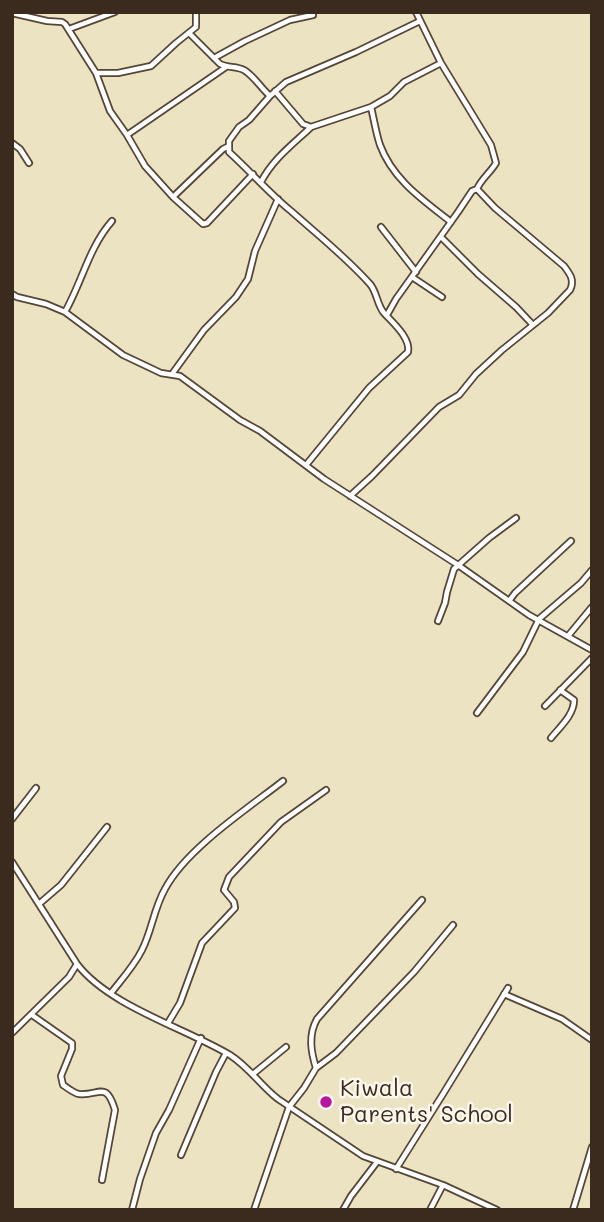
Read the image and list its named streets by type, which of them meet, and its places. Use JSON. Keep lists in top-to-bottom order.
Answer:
{
  "places": ["Kiwala Parents' School"]
}
